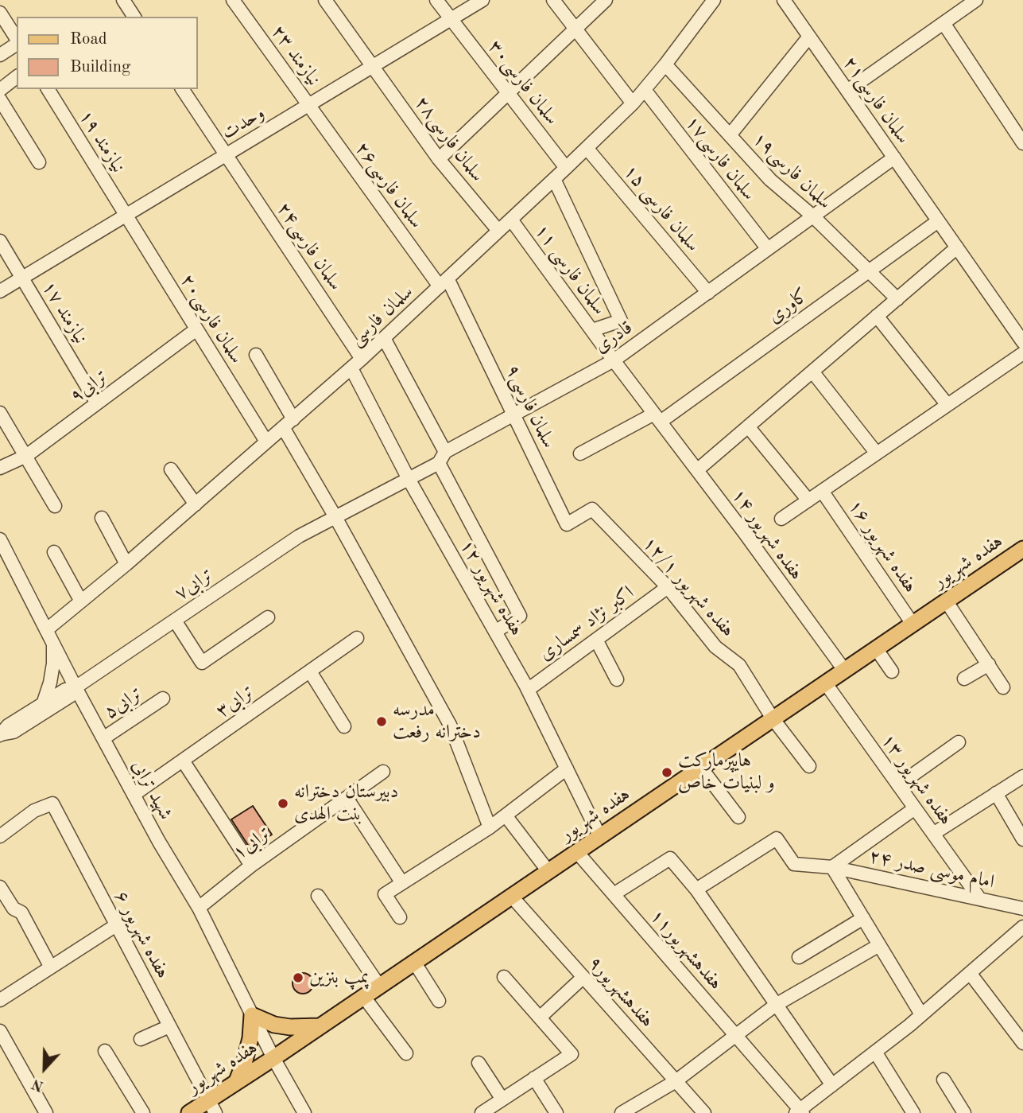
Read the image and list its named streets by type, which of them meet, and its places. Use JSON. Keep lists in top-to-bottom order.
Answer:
{
  "streets": {
    "main road": ["هفده شهریور"],
    "street": [
      "نیازمند ۲۳",
      "سلمان فارسی۳۰",
      "سلمان فارسی۲۱",
      "وحدت",
      "سلمان فارسی۲۸",
      "نیازمند ۱۹",
      "سلمان فارسی۱۷",
      "سلمان فارسی۱۹",
      "سلمان فارسی۲۶",
      "سلمان فارسی ۱۵",
      "سلمان فارسی۲۴",
      "سلمان فارسی ۱۱",
      "کاوری",
      "نیازمند ۱۷",
      "سلمان فارسی",
      "سلمان فارسی۲۰",
      "قادری",
      "ترابی۹",
      "سلمان فارسی۹",
      "هفده شهریور ۱۴",
      "هفده شهریور ۱۶",
      "ترابی۷",
      "هفده شهریور ۱۲/۱",
      "هفده شهریور ۱۲",
      "اکبر نژاد سمساری",
      "ترابی۳",
      "ترابی۵",
      "هفده شهریور ۱۳",
      "شهید ترابی",
      "ترابی۱",
      "امام موسی صدر ۲۴",
      "هفده شهریور ۶",
      "هفدهشهریور۱۱",
      "هفدهشهریور۹"
    ]
  },
  "crossings": [
    ["نیازمند ۲۳", "وحدت"],
    ["نیازمند ۲۳", "سلمان فارسی۲۶"],
    ["سلمان فارسی۳۰", "وحدت"],
    ["سلمان فارسی۳۰", "سلمان فارسی"],
    ["سلمان فارسی۲۱", "کاوری"],
    ["سلمان فارسی۲۱", "قادری"],
    ["وحدت", "سلمان فارسی۲۸"],
    ["وحدت", "نیازمند ۱۹"],
    ["وحدت", "سلمان فارسی۲۶"],
    ["وحدت", "سلمان فارسی۲۴"],
    ["وحدت", "نیازمند ۱۷"],
    ["وحدت", "سلمان فارسی۲۰"],
    ["سلمان فارسی۲۸", "سلمان فارسی"],
    ["نیازمند ۱۹", "سلمان فارسی۲۰"],
    ["سلمان فارسی۱۷", "سلمان فارسی"],
    ["سلمان فارسی۱۷", "قادری"],
    ["سلمان فارسی۱۹", "کاوری"],
    ["سلمان فارسی۱۹", "سلمان فارسی"],
    ["سلمان فارسی۱۹", "قادری"],
    ["سلمان فارسی۲۶", "سلمان فارسی"],
    ["سلمان فارسی۲۶", "سلمان فارسی۹"],
    ["سلمان فارسی ۱۵", "سلمان فارسی"],
    ["سلمان فارسی ۱۵", "قادری"],
    ["سلمان فارسی۲۴", "سلمان فارسی"],
    ["سلمان فارسی ۱۱", "کاوری"],
    ["سلمان فارسی ۱۱", "سلمان فارسی"],
    ["سلمان فارسی ۱۱", "قادری"],
    ["سلمان فارسی ۱۱", "هفده شهریور ۱۴"],
    ["کاوری", "هفده شهریور ۱۴"],
    ["نیازمند ۱۷", "ترابی۹"],
    ["سلمان فارسی", "سلمان فارسی۲۰"],
    ["سلمان فارسی", "سلمان فارسی۹"],
    ["سلمان فارسی", "هفده شهریور ۱۲"],
    ["سلمان فارسی", "شهید ترابی"],
    ["سلمان فارسی۲۰", "ترابی۹"],
    ["قادری", "سلمان فارسی۹"],
    ["قادری", "ترابی۷"],
    ["قادری", "هفده شهریور ۱۲"],
    ["سلمان فارسی۹", "هفده شهریور ۱۲/۱"],
    ["هفده شهریور ۱۴", "هفده شهریور"],
    ["هفده شهریور ۱۶", "هفده شهریور"],
    ["هفده شهریور", "هفده شهریور ۱۲/۱"],
    ["هفده شهریور", "هفده شهریور ۱۲"],
    ["هفده شهریور", "هفده شهریور ۱۳"],
    ["هفده شهریور", "شهید ترابی"],
    ["هفده شهریور", "هفده شهریور ۶"],
    ["هفده شهریور", "هفدهشهریور۱۱"],
    ["هفده شهریور", "هفدهشهریور۹"],
    ["ترابی۷", "شهید ترابی"],
    ["هفده شهریور ۱۲/۱", "اکبر نژاد سمساری"],
    ["هفده شهریور ۱۲", "اکبر نژاد سمساری"],
    ["ترابی۳", "شهید ترابی"],
    ["ترابی۵", "شهید ترابی"],
    ["هفده شهریور ۱۳", "امام موسی صدر ۲۴"],
    ["شهید ترابی", "ترابی۱"]
  ],
  "places": [
    "مدرسه دخترانه رفعت",
    "هایپرمارکت و لبنیات خاص",
    "دبیرستان دخترانه بنت الهدی",
    "پمپ بنزین"
  ],
  "legend": ["Road", "Building"],
  "north": "bottom"
}
